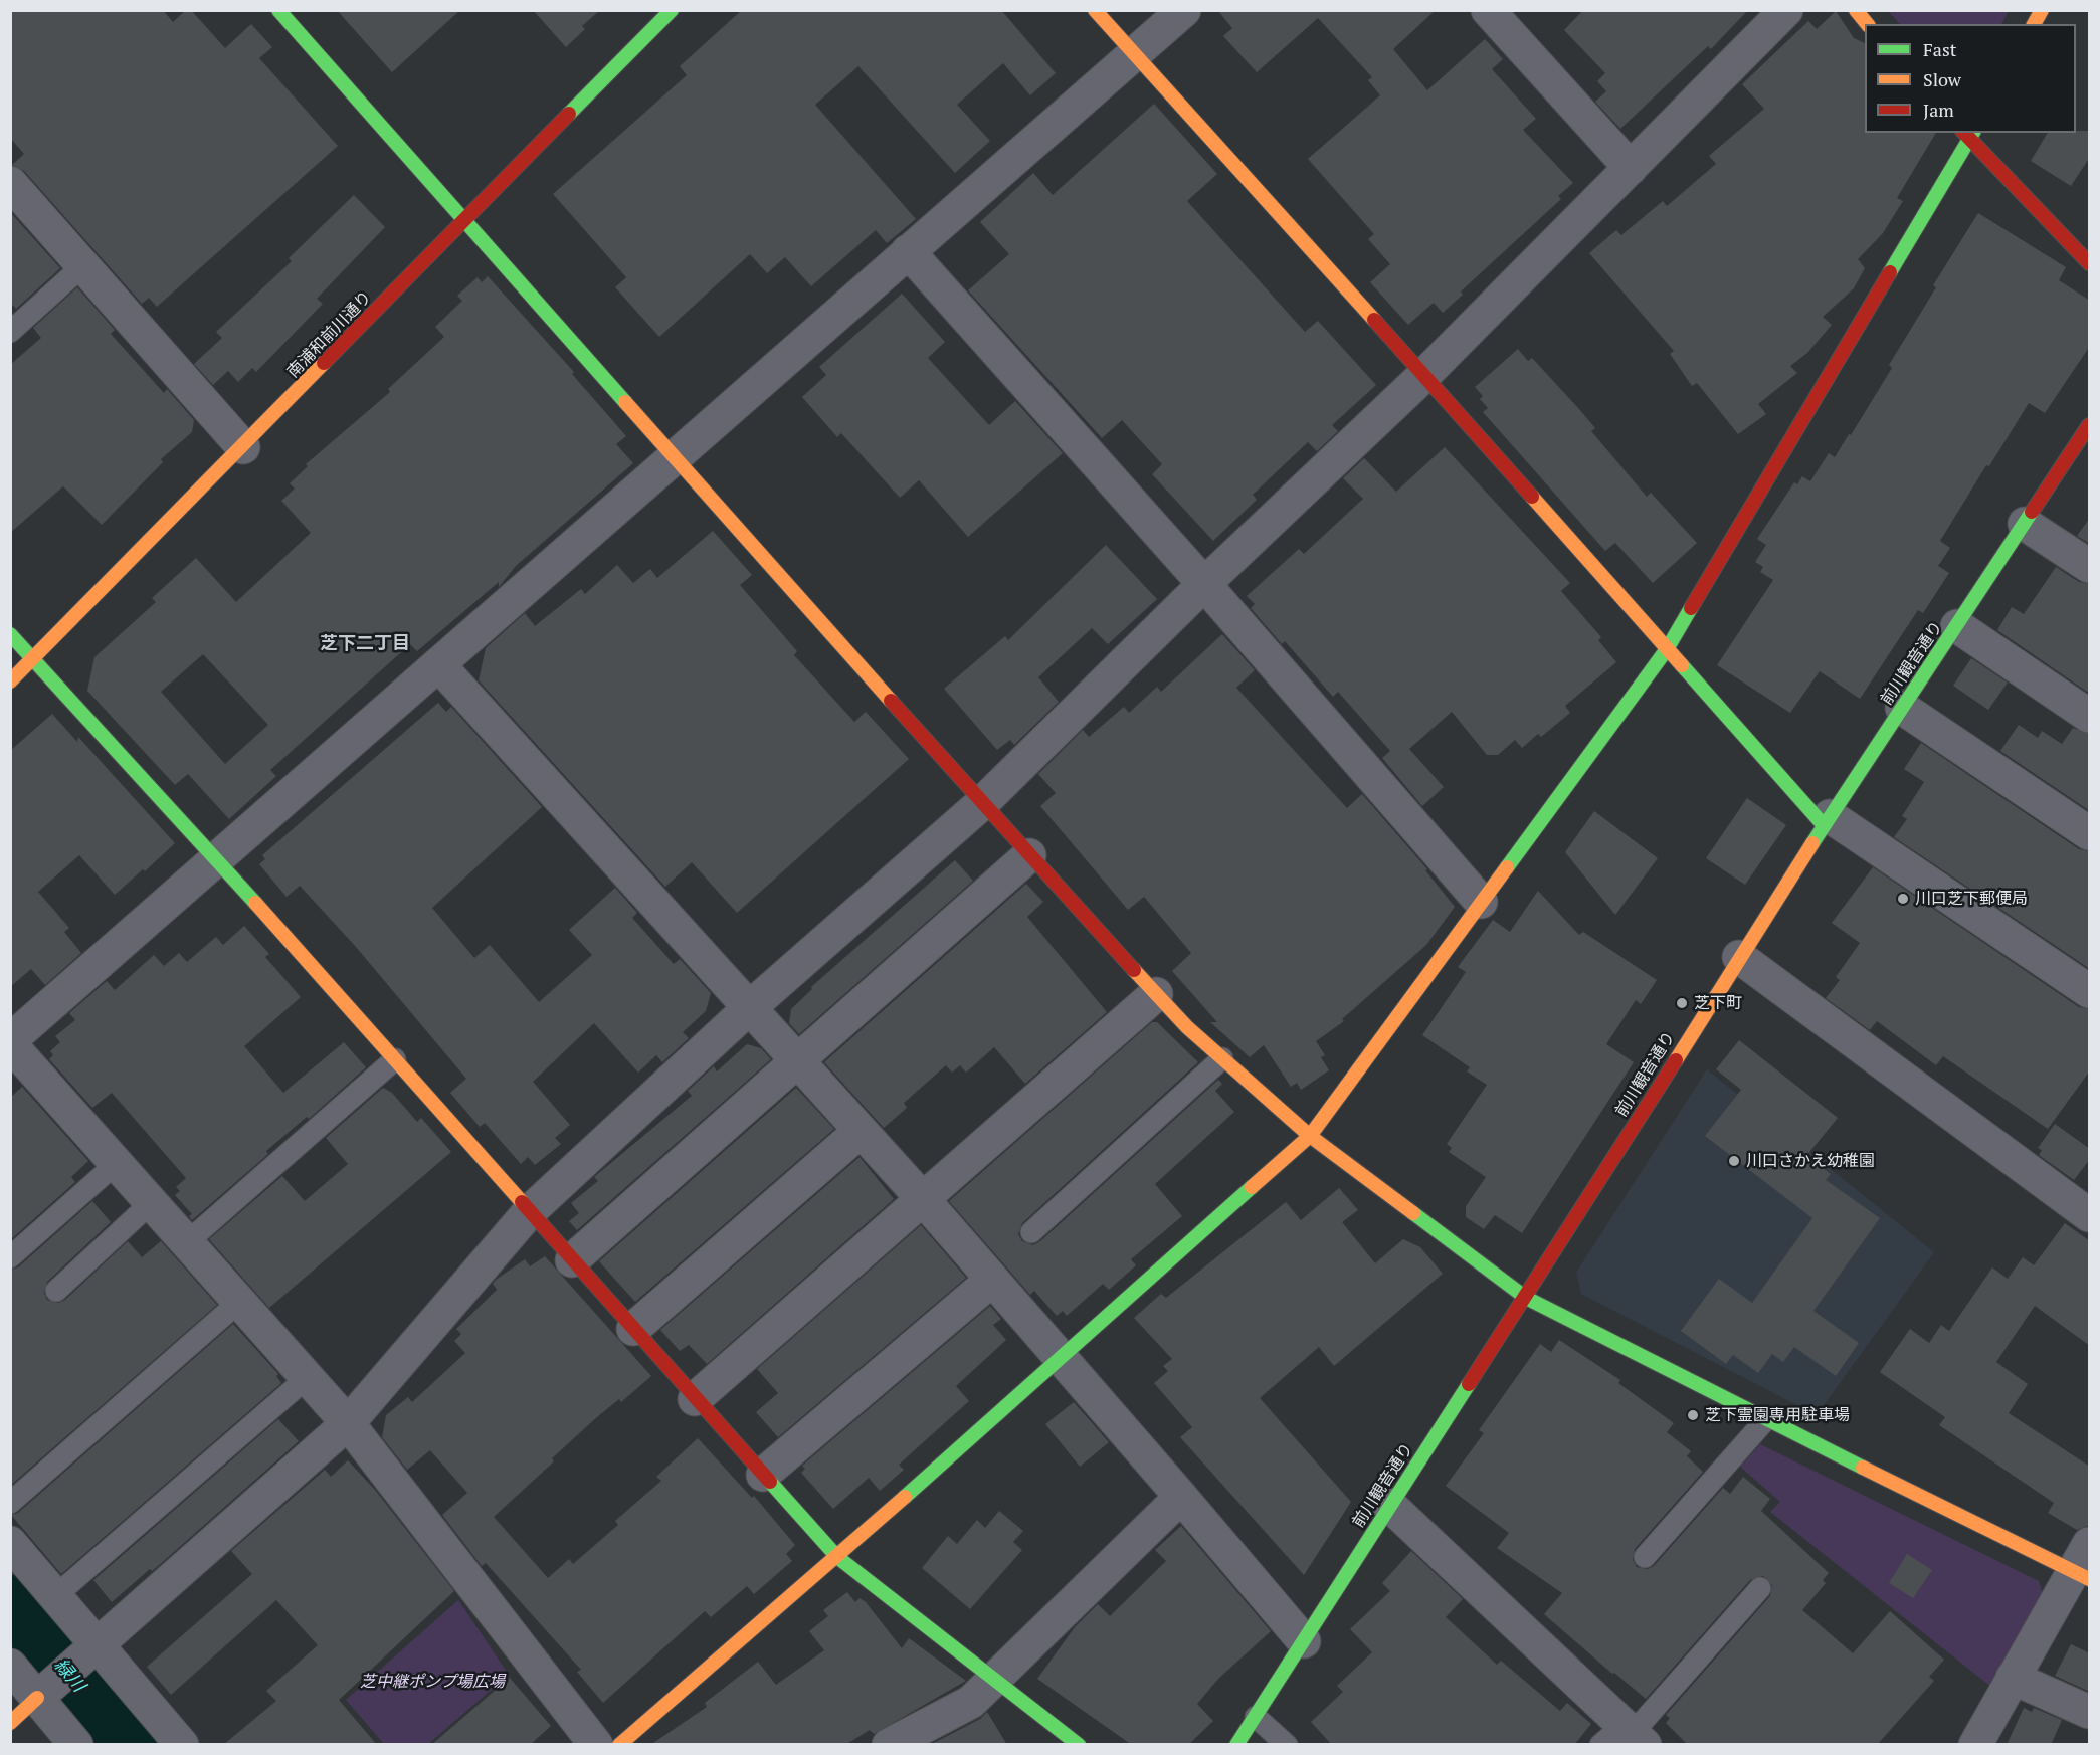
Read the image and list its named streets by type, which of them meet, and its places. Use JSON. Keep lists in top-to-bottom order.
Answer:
{
  "streets": {
    "street": ["南浦和前川通り", "前川観音通り"]
  },
  "districts": ["芝下二丁目"],
  "water": ["緑川"],
  "parks": ["芝中継ポンプ場広場"],
  "places": [
    "川口芝下郵便局",
    "芝下町",
    "川口さかえ幼稚園",
    "芝下霊園専用駐車場"
  ],
  "legend": ["Fast", "Slow", "Jam"]
}
